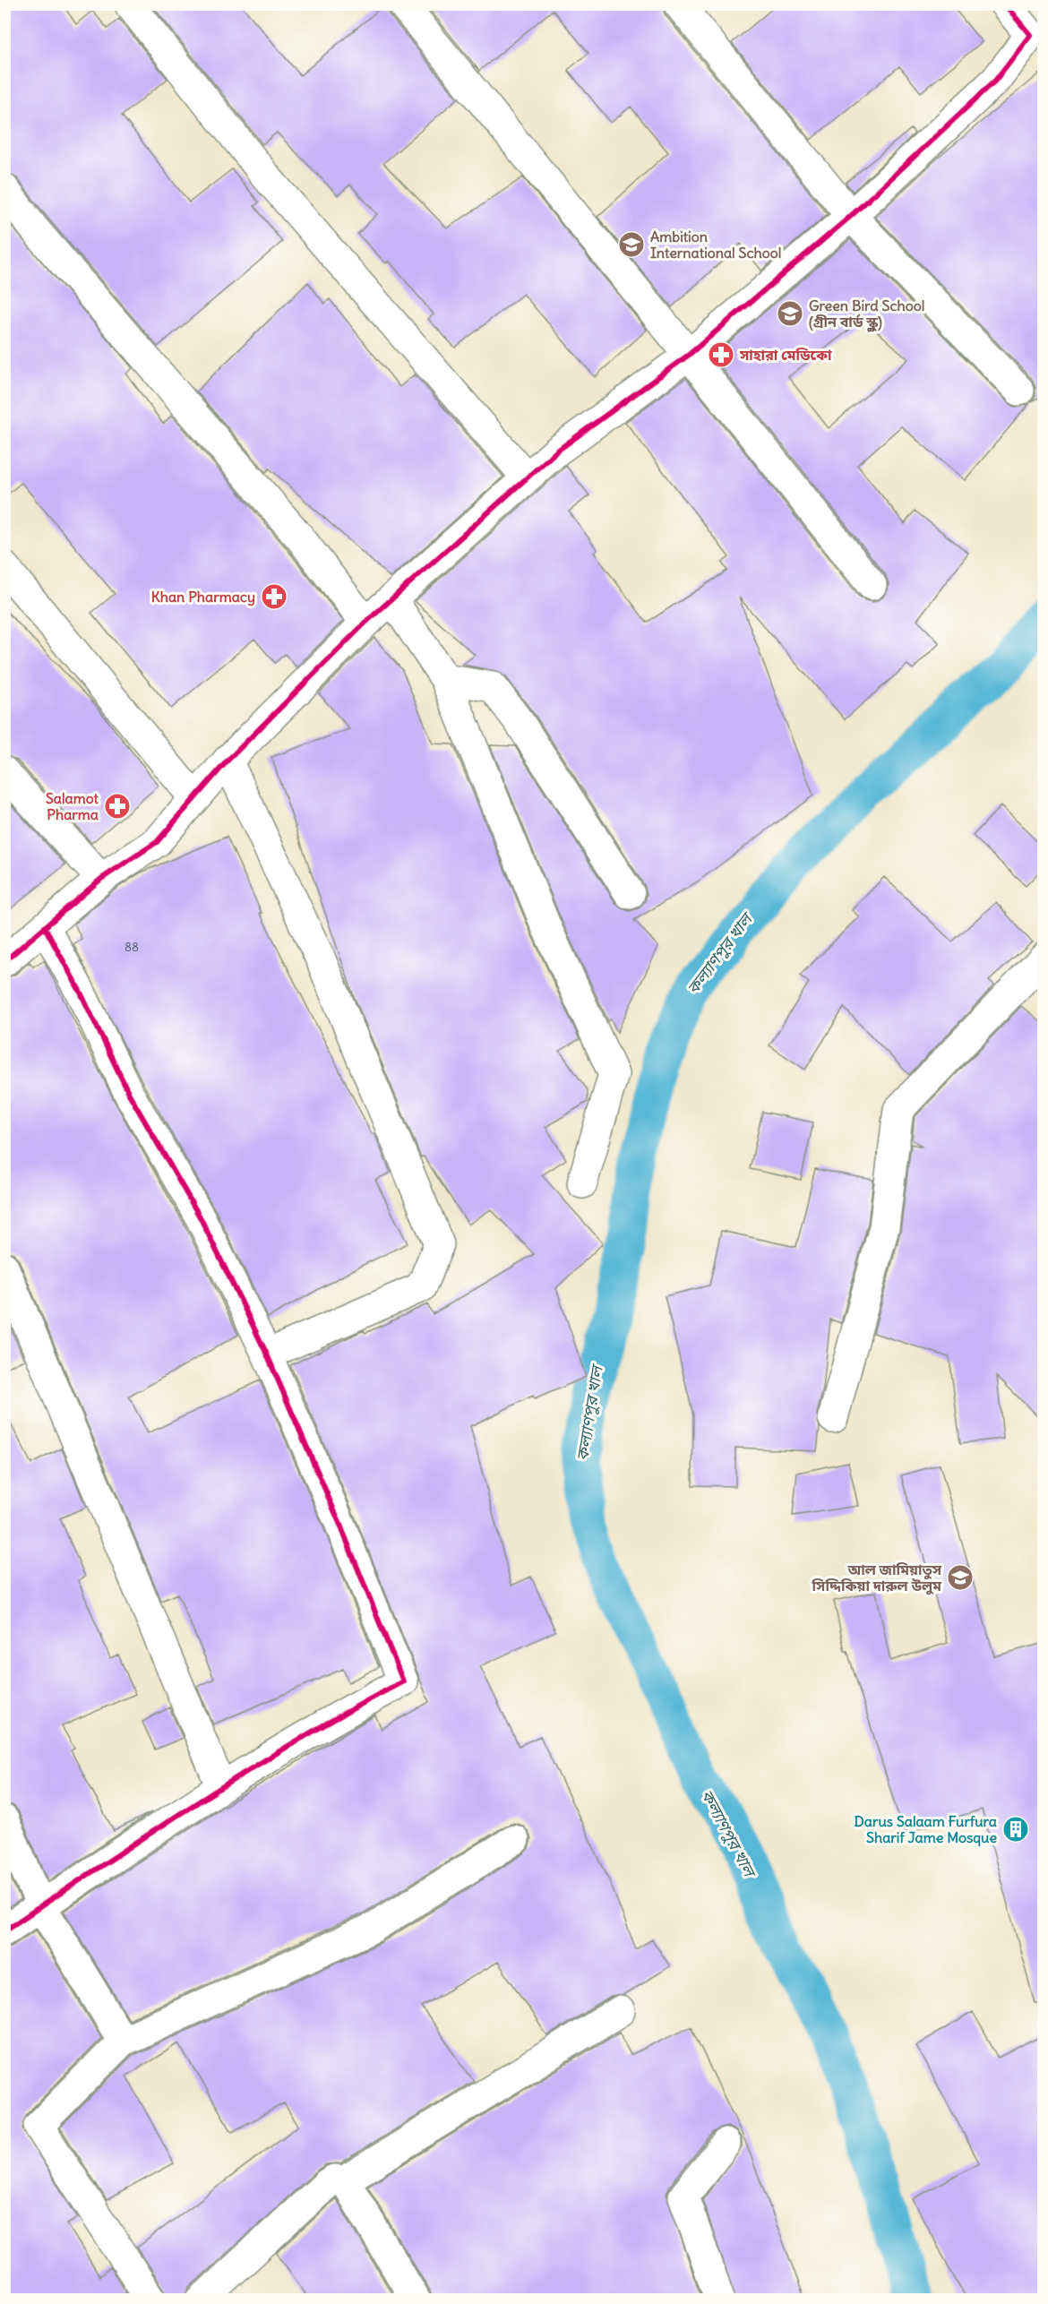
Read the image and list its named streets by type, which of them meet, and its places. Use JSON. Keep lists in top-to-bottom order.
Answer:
{
  "water": ["কল্যাণপুর খাল"],
  "places": {
    "school or university": ["Ambition International School", "Green Bird School (গ্রীন বার্ড স্কুল)", "আল জামিয়াতুস সিদ্দিকিয়া দারুল উলুম"],
    "pharmacy": ["সাহারা মেডিকো", "Khan Pharmacy", "Salamot Pharma"],
    "building": ["Darus Salaam Furfura Sharif Jame Mosque"]
  },
  "house_numbers": ["88"]
}
